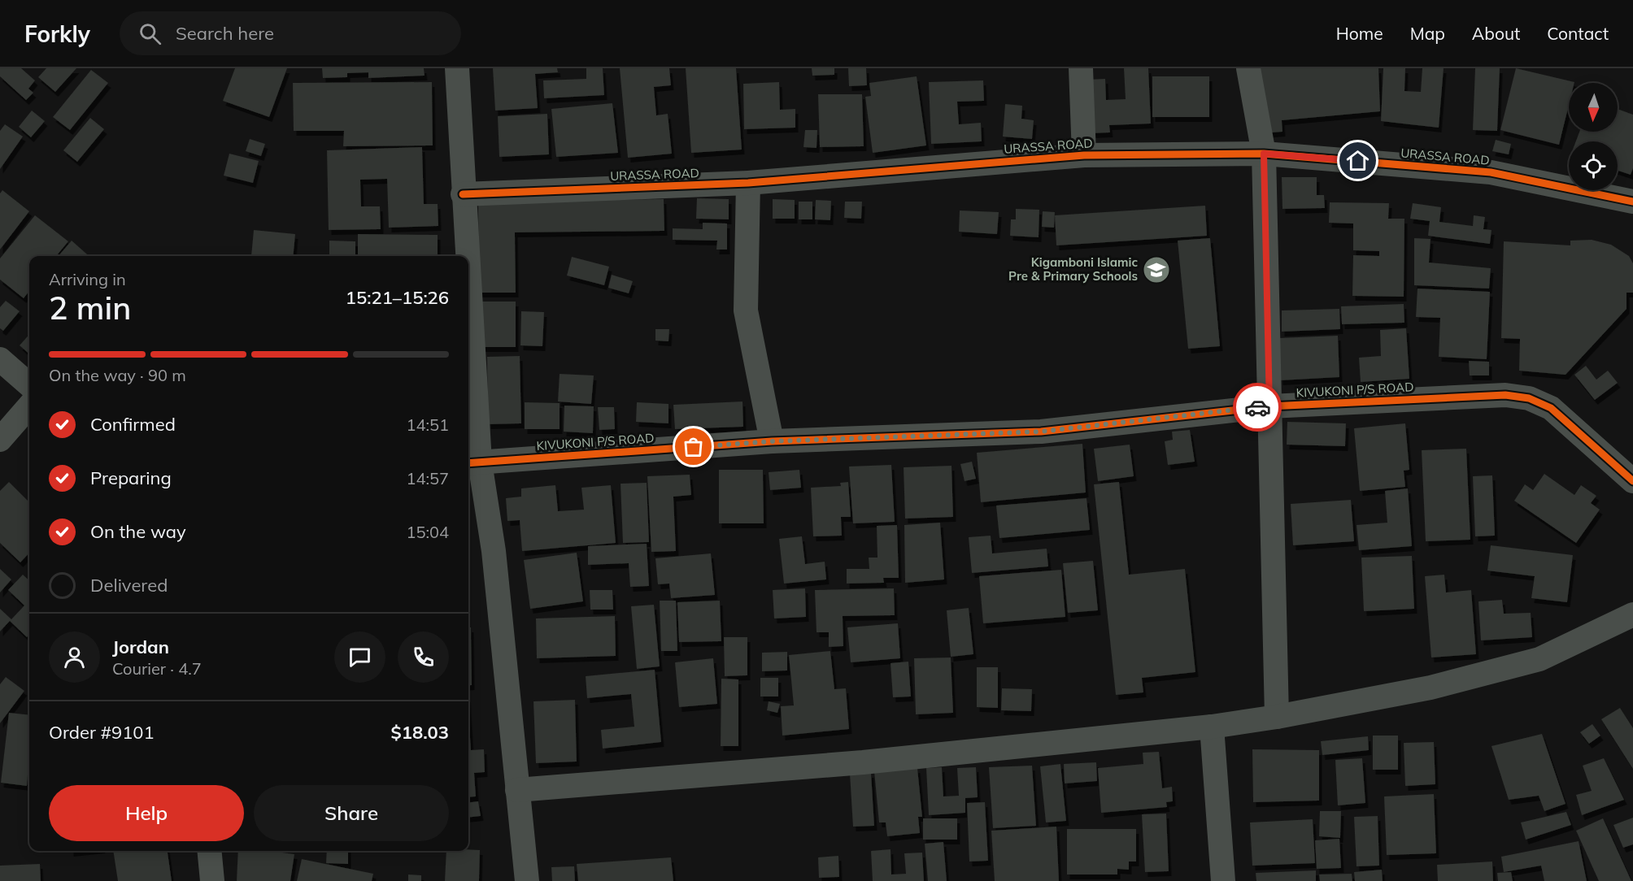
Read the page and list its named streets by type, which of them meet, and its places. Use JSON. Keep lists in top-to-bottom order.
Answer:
{
  "streets": {
    "street": ["URASSA ROAD", "KIVUKONI P/S ROAD"]
  },
  "places": {
    "school or university": ["Kigamboni Islamic Pre & Primary Schools"]
  },
  "north": "bottom",
  "page": {
    "header": "Forkly",
    "search": "Search here",
    "nav": [
      "Home",
      "Map",
      "About",
      "Contact"
    ],
    "heading": ["2 min", "Arriving in", "15:21–15:26"],
    "panel": [
      "Jordan",
      "Courier · 4.7",
      "Order #9101",
      "$18.03"
    ],
    "bar": "On the way · 90 m",
    "list": [
      ["Confirmed", "14:51"],
      ["Preparing", "14:57"],
      ["On the way", "15:04"],
      "Delivered"
    ],
    "buttons": ["Help", "Share"]
  }
}
